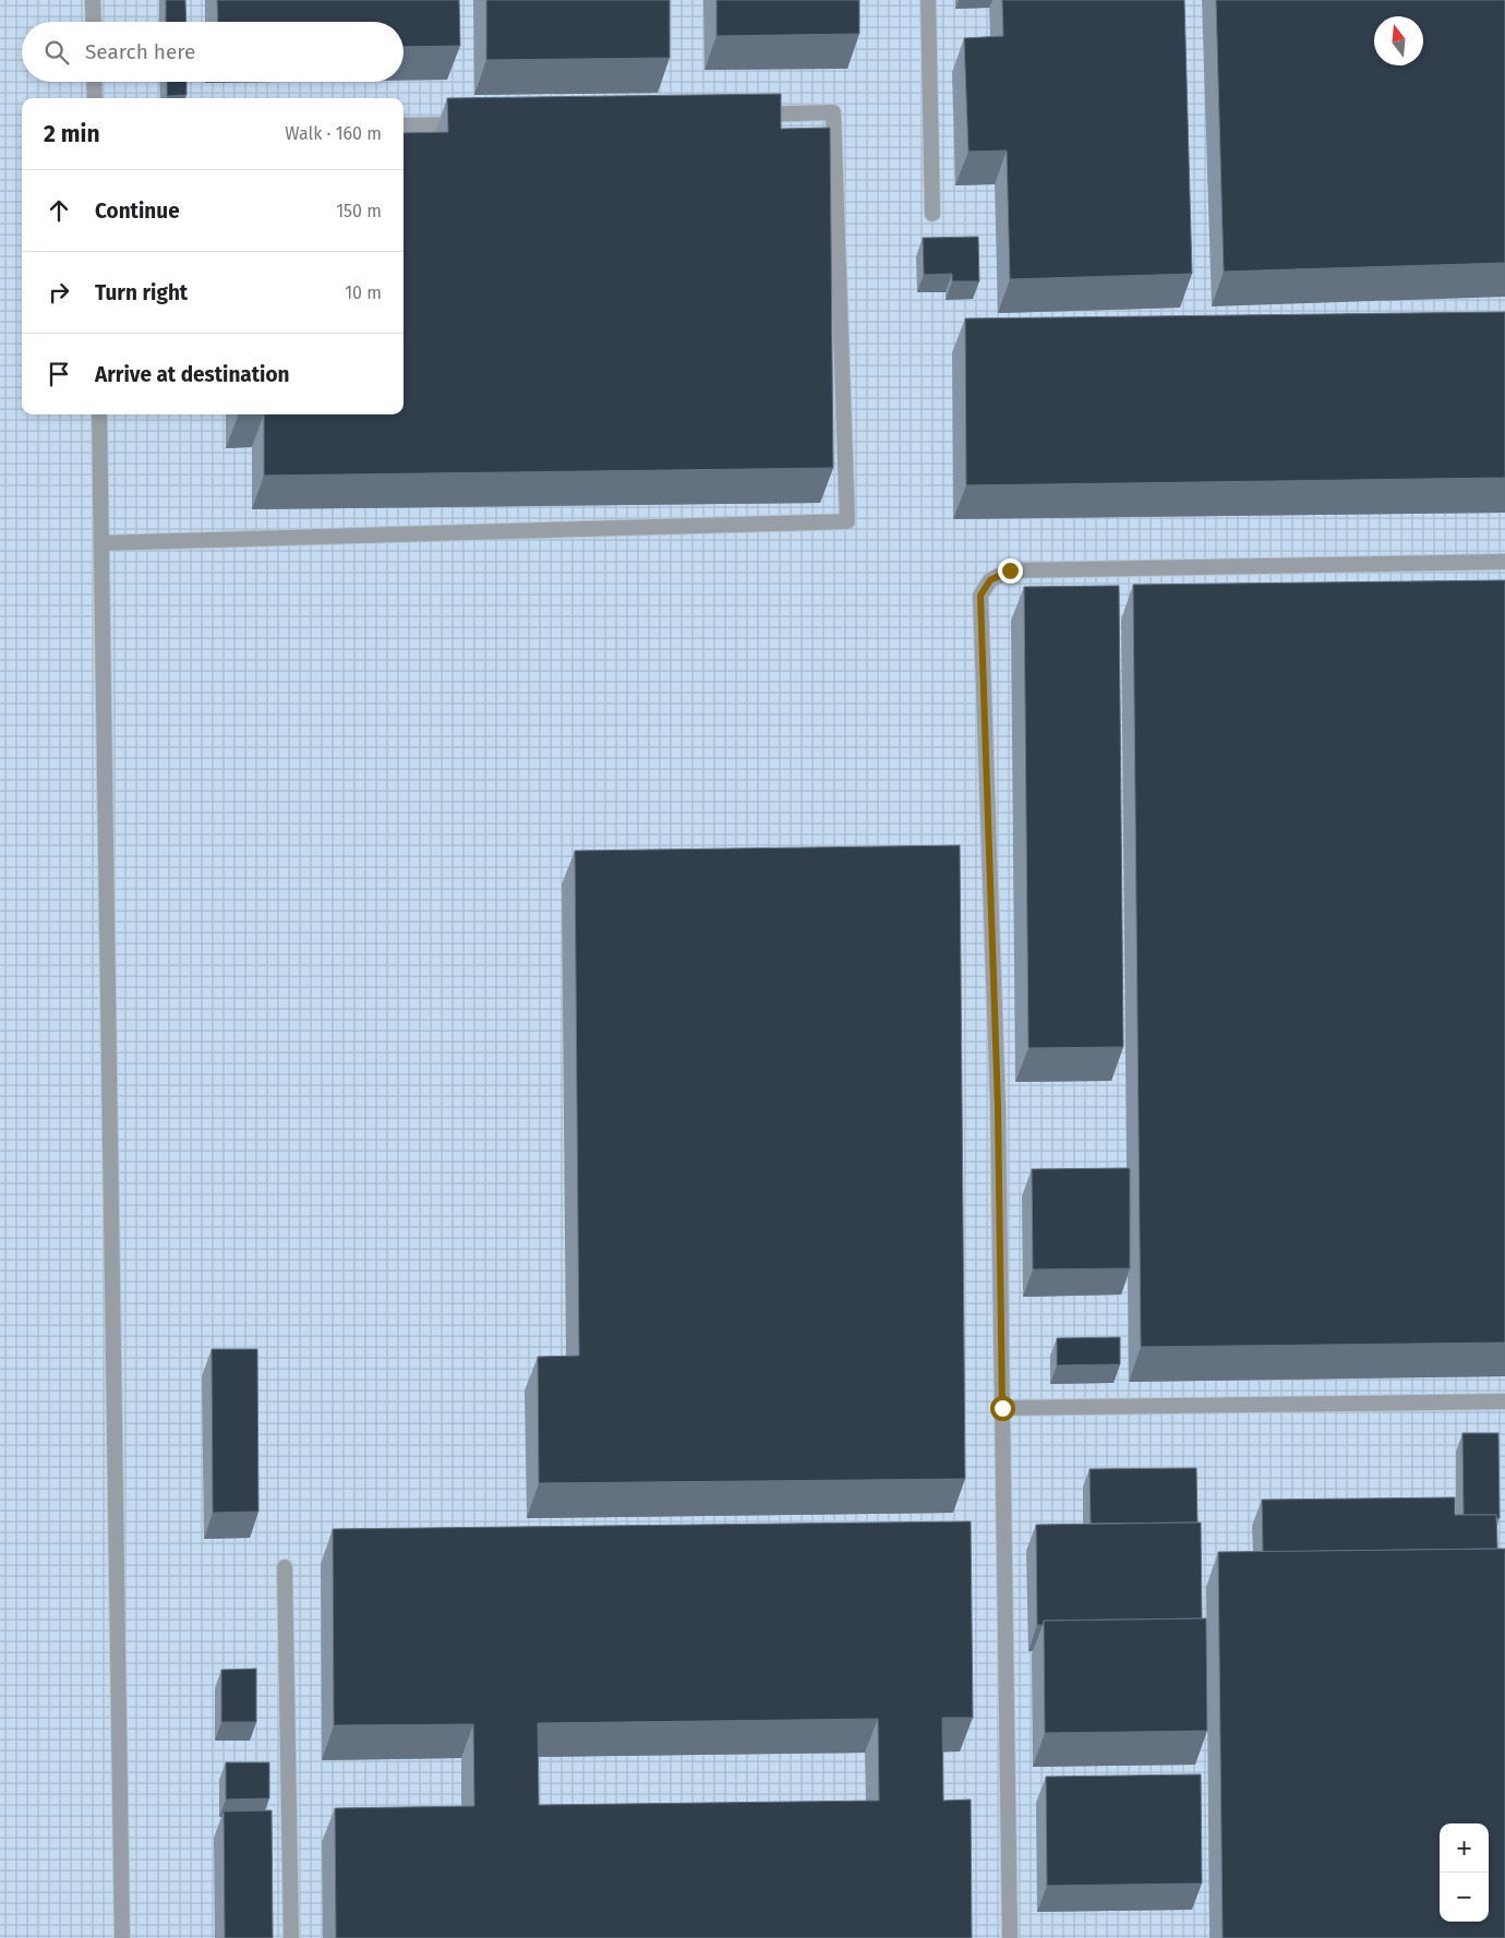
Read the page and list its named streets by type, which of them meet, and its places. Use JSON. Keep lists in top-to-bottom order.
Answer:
{
  "north": "top",
  "page": {
    "search": "Search here",
    "heading": ["2 min", "Walk · 160 m"],
    "list": [
      ["Continue", "150 m"],
      ["Turn right", "10 m"],
      "Arrive at destination"
    ],
    "map_buttons": ["+", "−"]
  }
}
